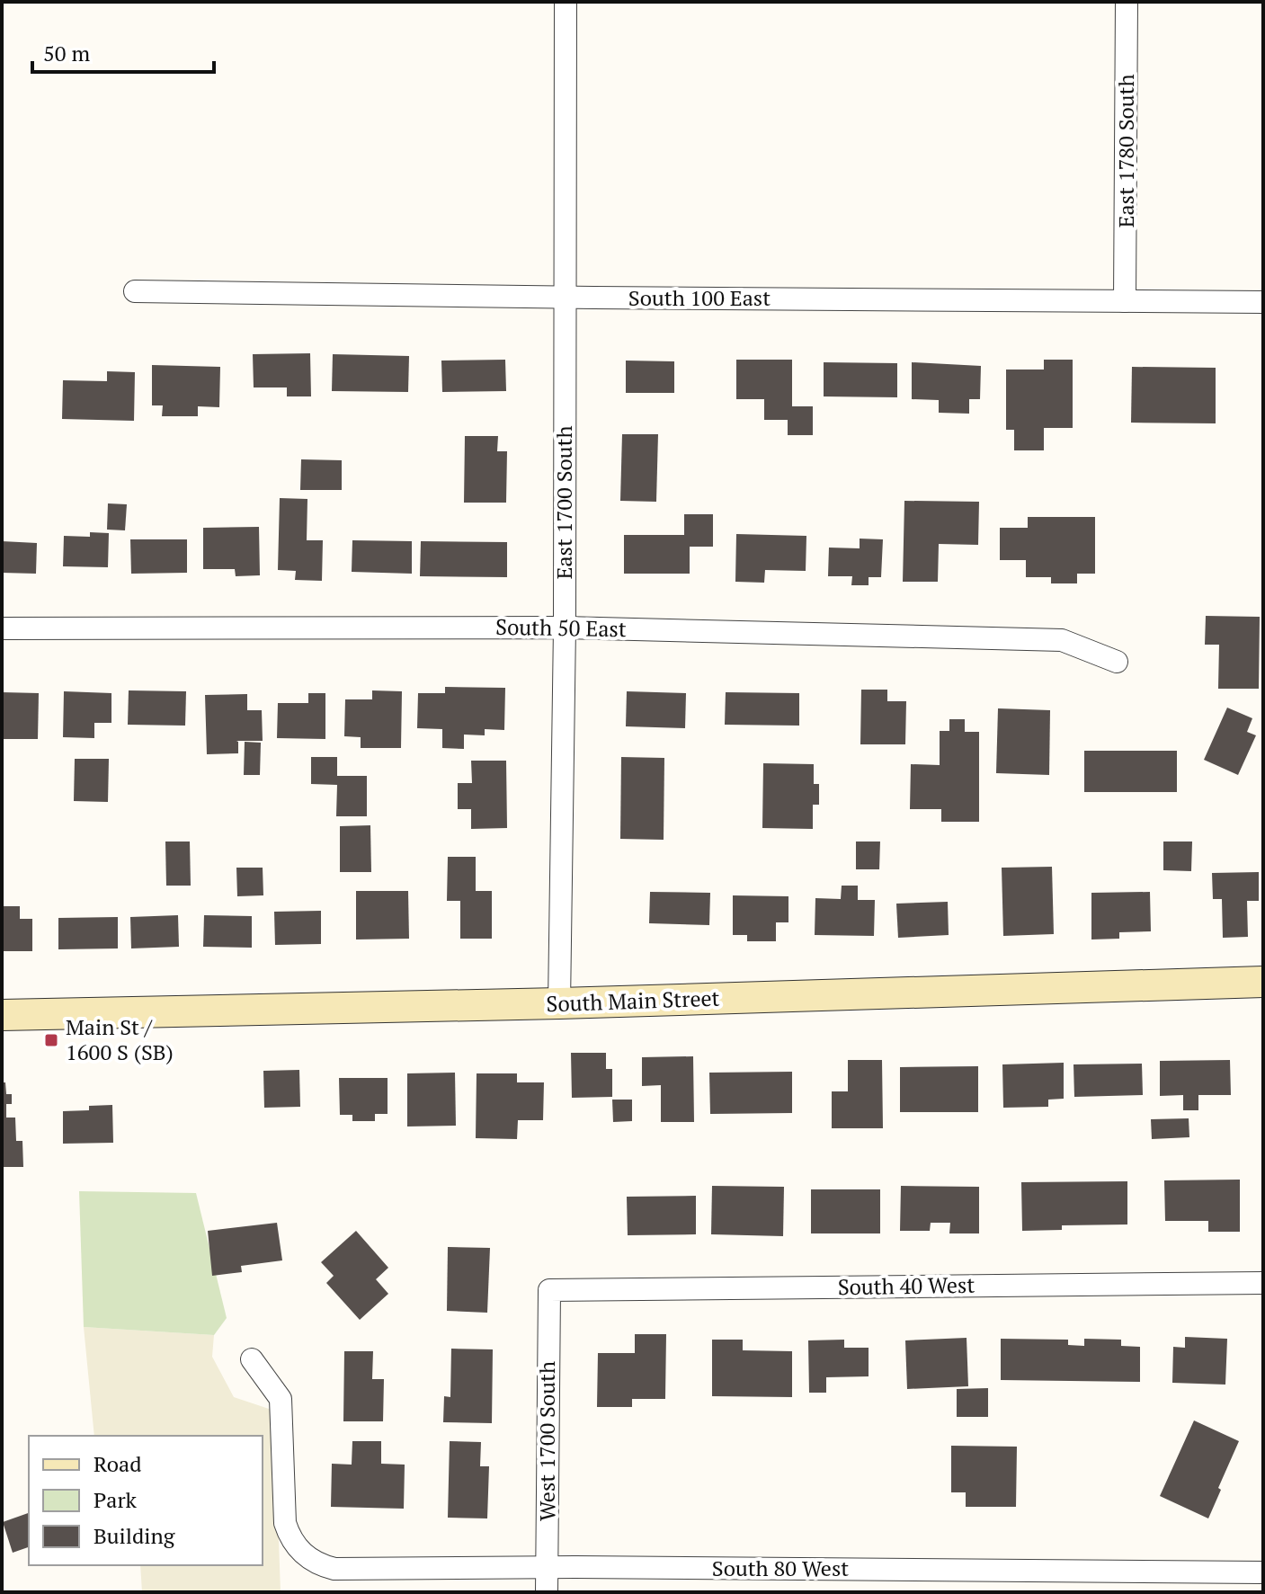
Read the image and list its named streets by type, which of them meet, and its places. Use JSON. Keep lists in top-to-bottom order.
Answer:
{
  "streets": {
    "street": [
      "East 1780 South",
      "South 100 East",
      "East 1700 South",
      "South 50 East",
      "South Main Street",
      "South 40 West",
      "West 1700 South",
      "South 80 West"
    ]
  },
  "crossings": [
    ["East 1780 South", "South 100 East"],
    ["South 100 East", "East 1700 South"],
    ["East 1700 South", "South 50 East"],
    ["East 1700 South", "South Main Street"],
    ["South 40 West", "West 1700 South"],
    ["West 1700 South", "South 80 West"]
  ],
  "places": {
    "transit": ["Main St / 1600 S (SB)"]
  },
  "legend": ["Road", "Park", "Building"],
  "scale_bar": "50 m"
}
